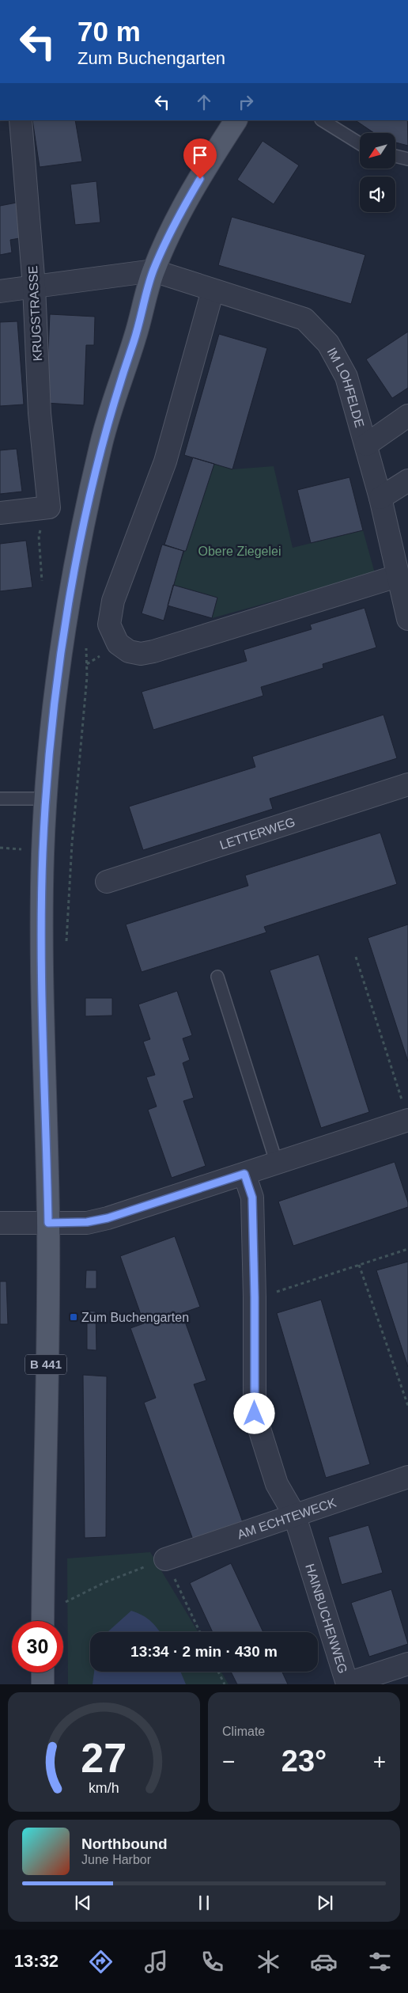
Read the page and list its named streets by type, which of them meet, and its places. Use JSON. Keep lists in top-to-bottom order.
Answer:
{
  "streets": {
    "main road": ["B 441"],
    "street": [
      "KRUGSTRASSE",
      "IM LOHFELDE",
      "LETTERWEG",
      "AM ECHTEWECK",
      "HAINBUCHENWEG"
    ]
  },
  "crossings": [
    ["IM LOHFELDE", "B 441"],
    ["AM ECHTEWECK", "HAINBUCHENWEG"]
  ],
  "parks": ["Obere Ziegelei"],
  "places": {
    "transit": ["Zum Buchengarten"]
  },
  "north": "bottom left",
  "page": {
    "turn": ["70 m", "Zum Buchengarten"],
    "limit": "30",
    "trip": "13:34 · 2 min · 430 m",
    "tile": "Climate",
    "heat": ["−", "23°", "+"],
    "song": ["Northbound", "June Harbor"],
    "tabs": "13:32",
    "gauge": ["27", "km/h"]
  }
}
